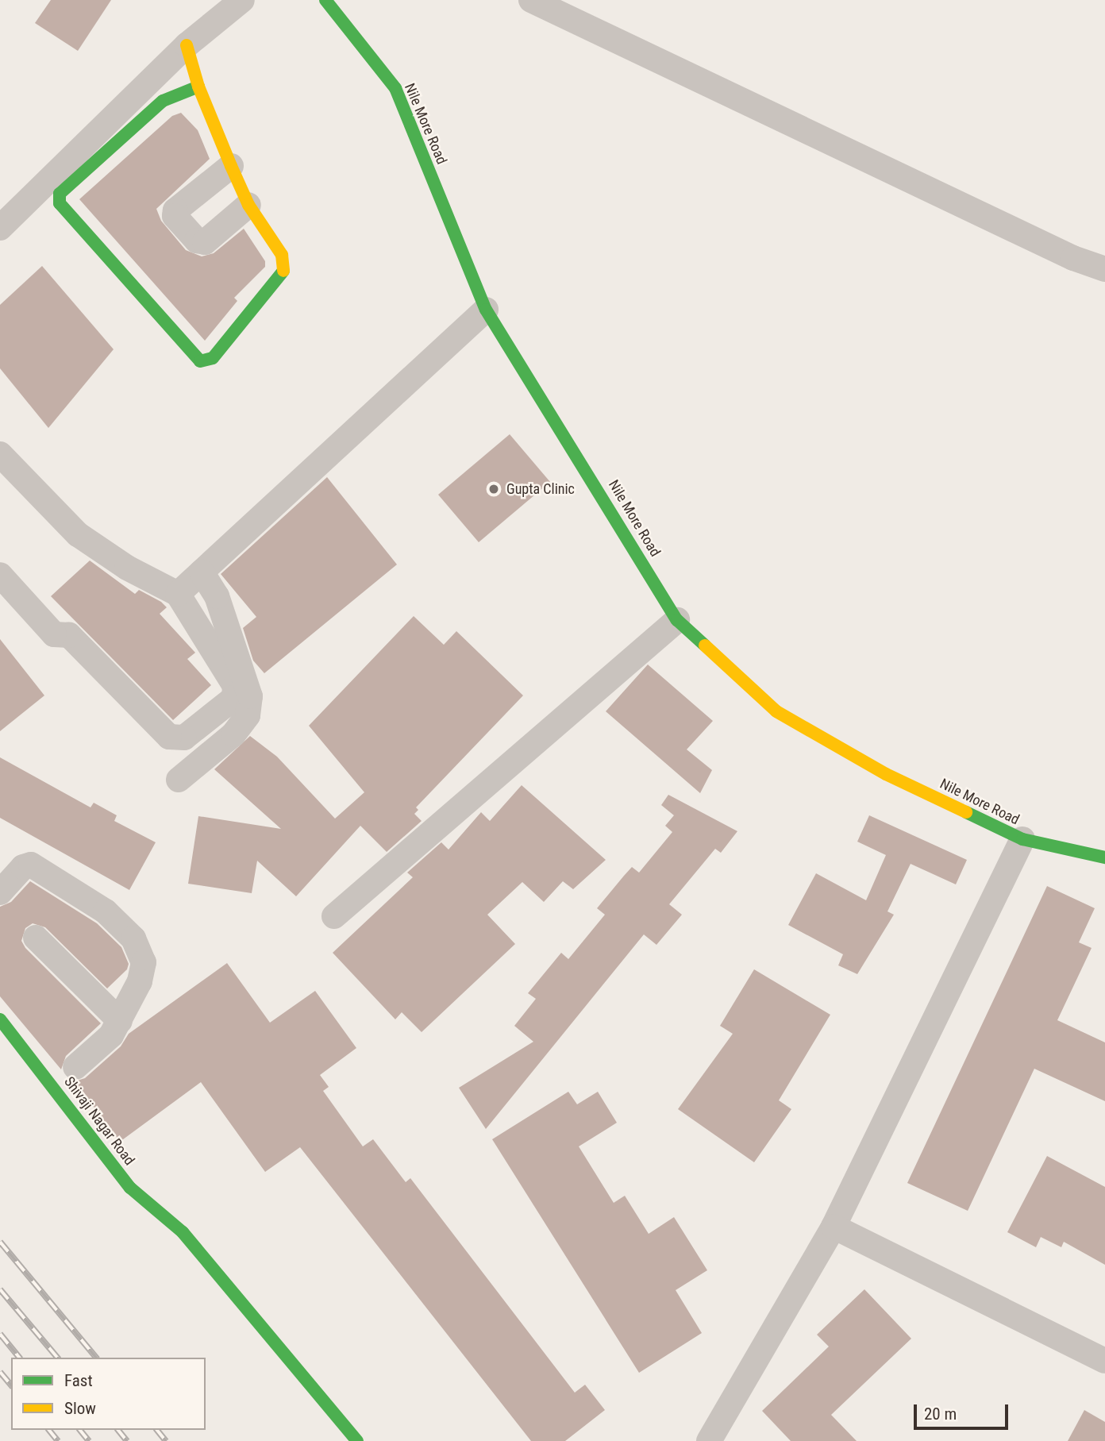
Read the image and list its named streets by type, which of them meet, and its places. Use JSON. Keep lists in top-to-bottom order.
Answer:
{
  "streets": {
    "street": ["Nile More Road", "Shivaji Nagar Road"]
  },
  "places": ["Gupta Clinic"],
  "legend": ["Fast", "Slow"],
  "scale_bar": "20 m"
}
